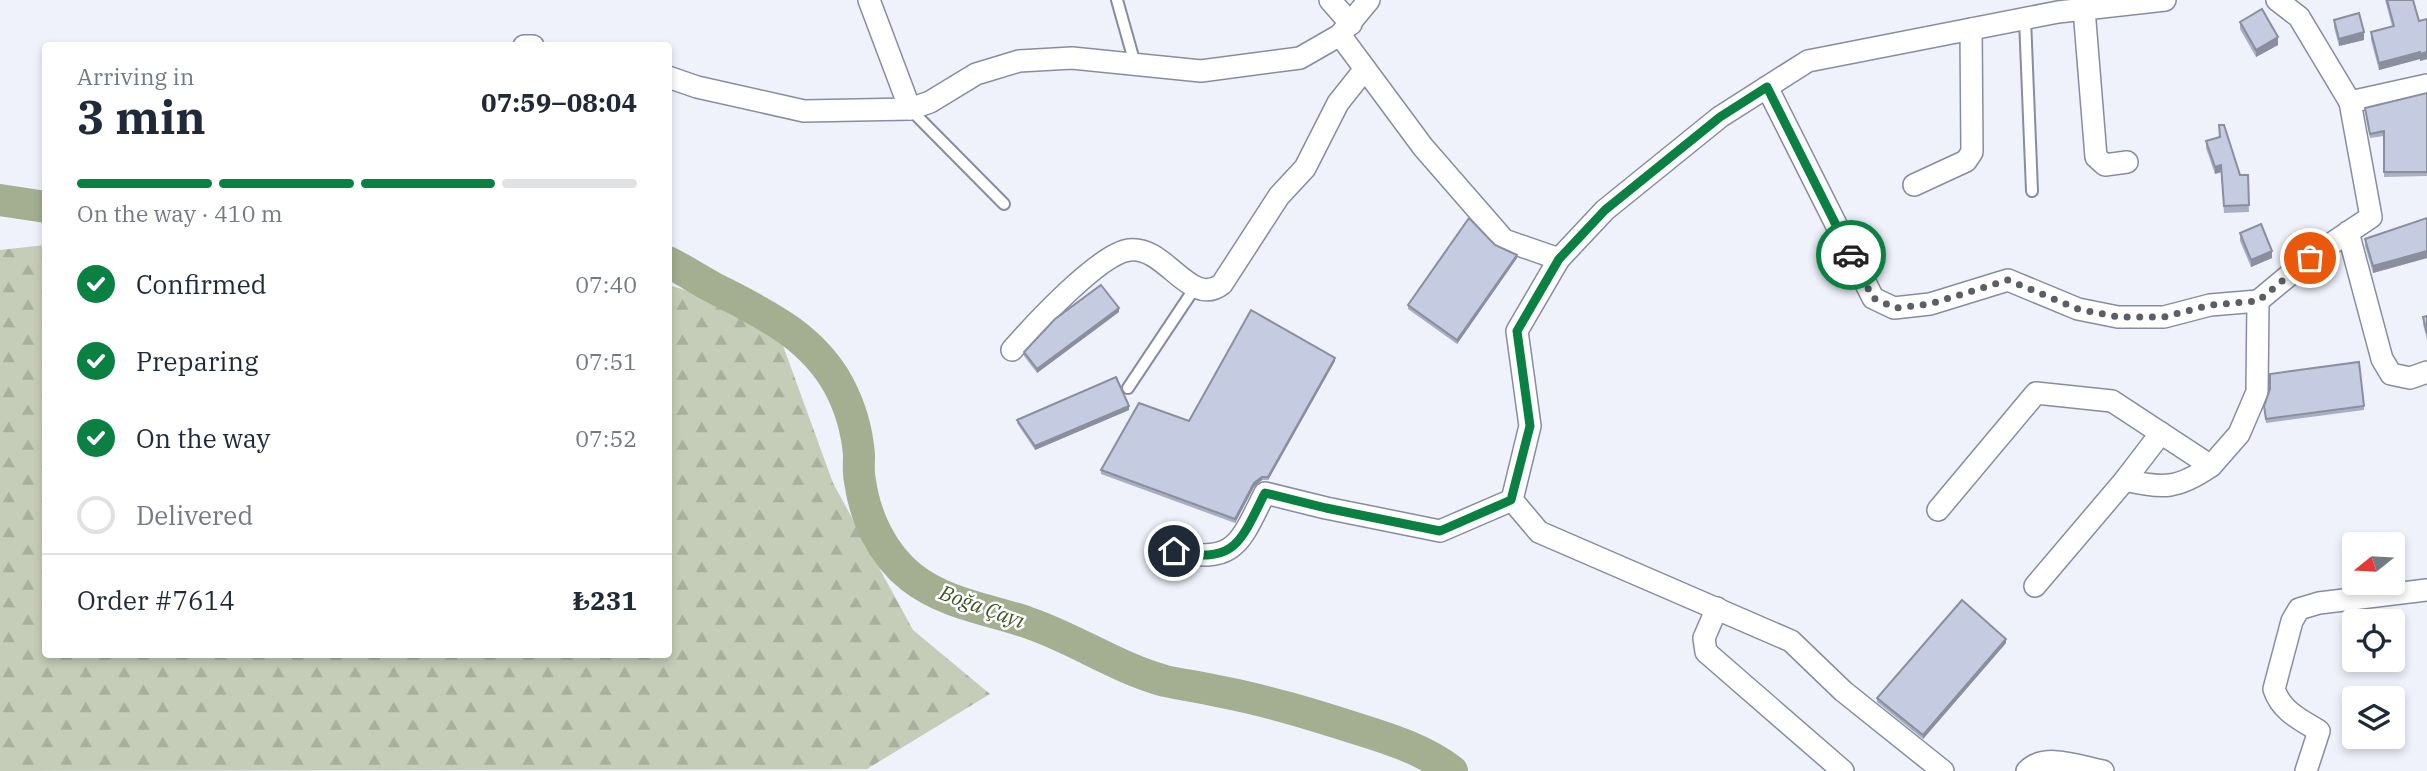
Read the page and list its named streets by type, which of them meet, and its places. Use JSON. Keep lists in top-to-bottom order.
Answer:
{
  "water": ["Boğa Çayı"],
  "north": "left",
  "page": {
    "heading": ["3 min", "Arriving in", "07:59–08:04"],
    "panel": ["Order #7614", "₺231"],
    "bar": "On the way · 410 m",
    "list": [
      ["Confirmed", "07:40"],
      ["Preparing", "07:51"],
      ["On the way", "07:52"],
      "Delivered"
    ]
  }
}
